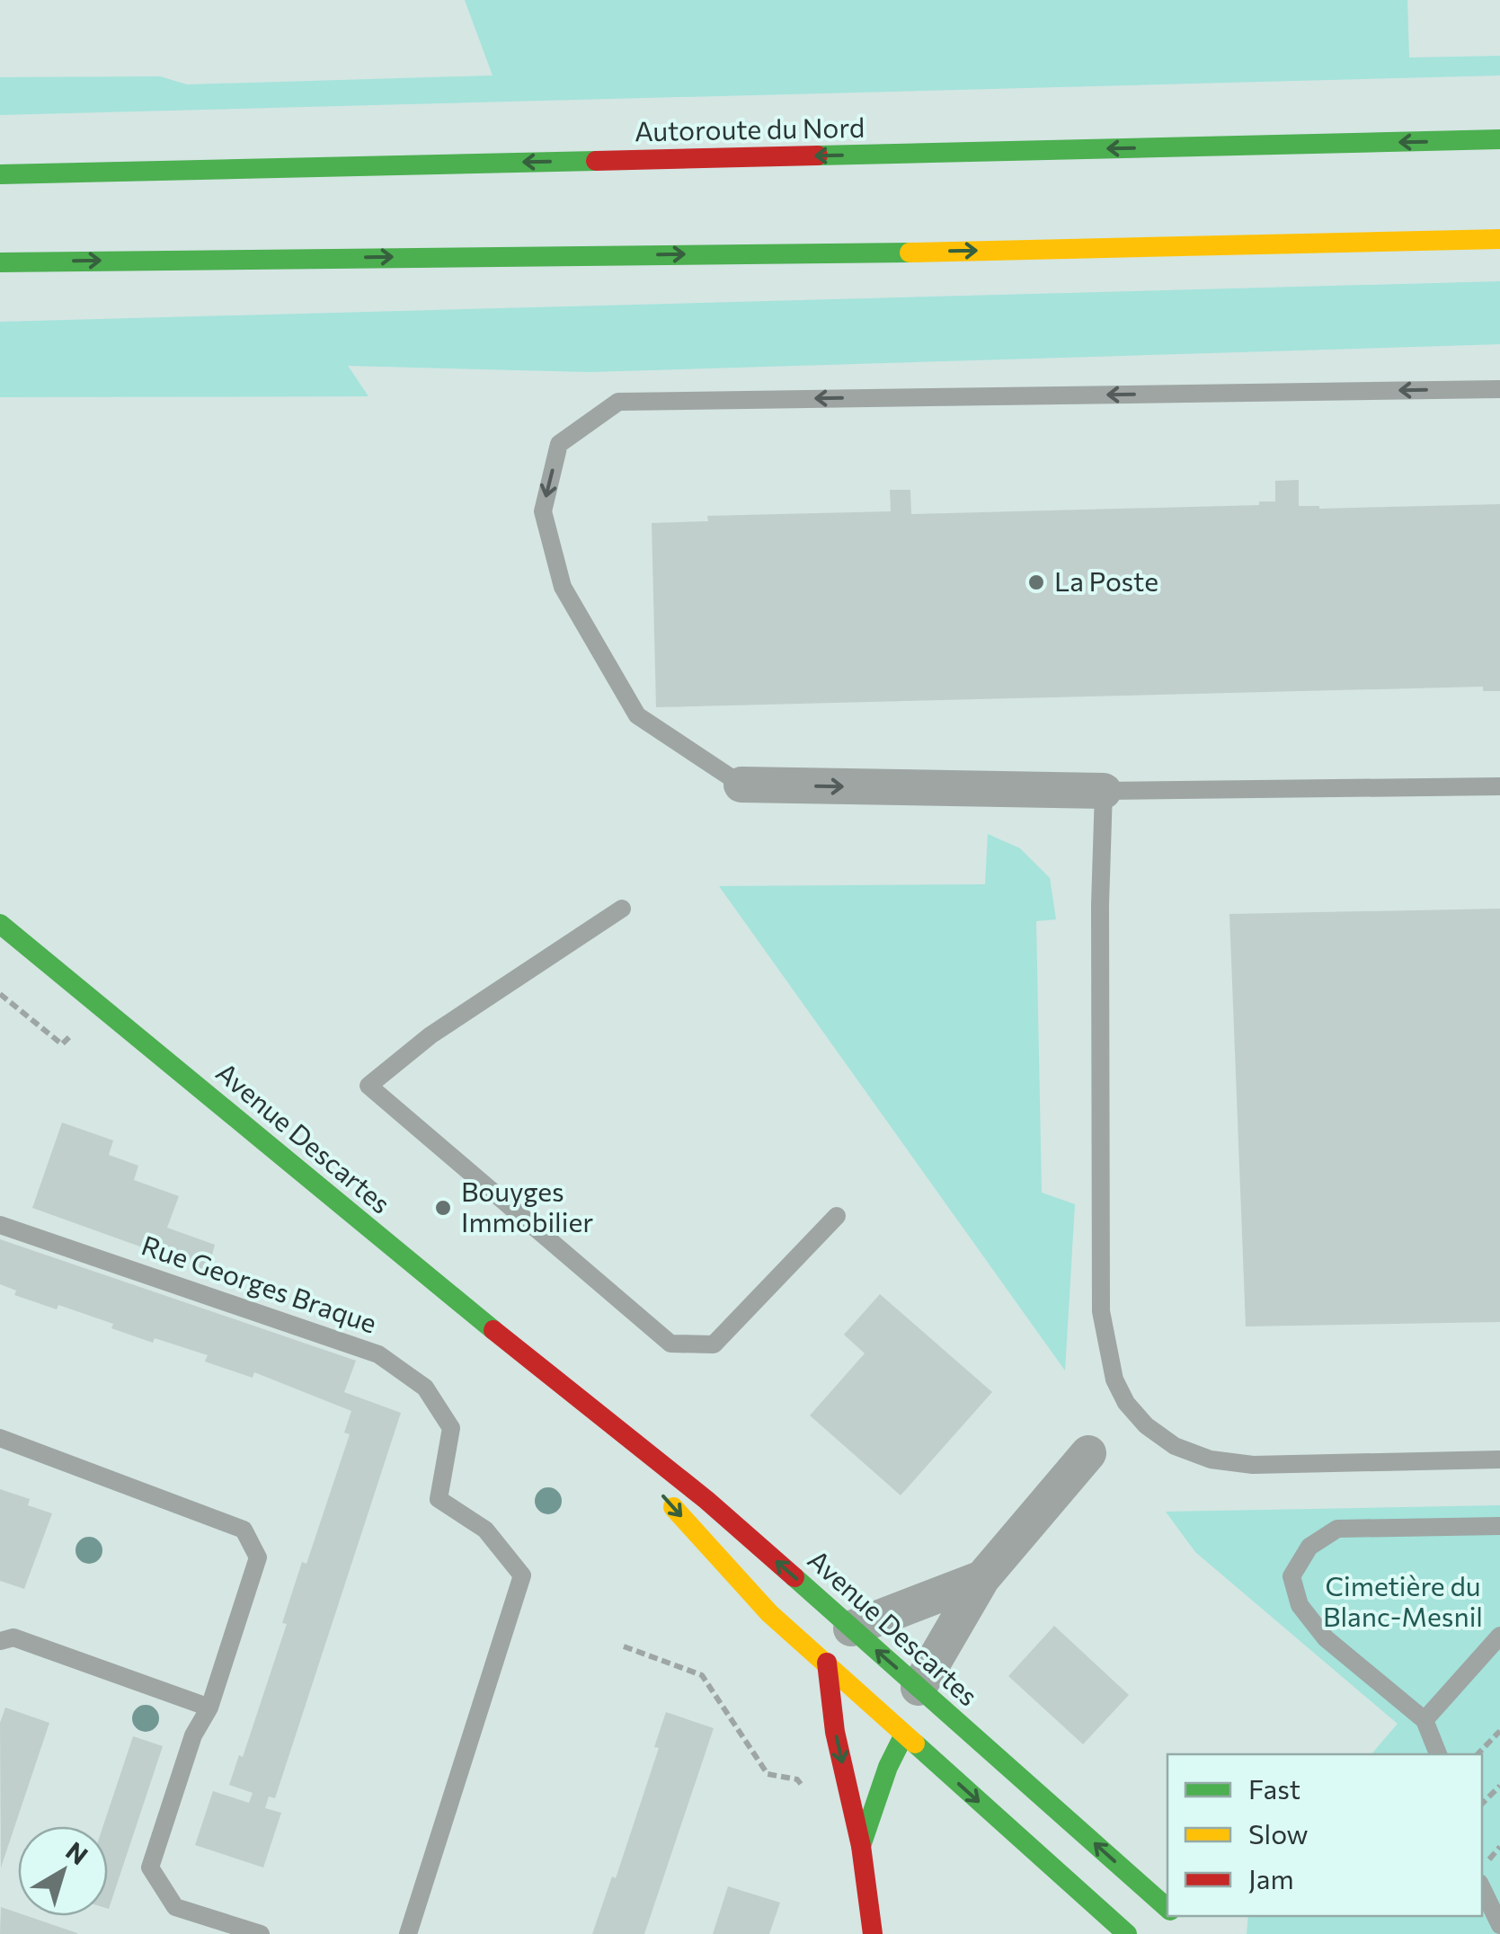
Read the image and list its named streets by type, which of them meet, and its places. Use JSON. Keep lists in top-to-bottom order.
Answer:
{
  "streets": {
    "main road": ["Autoroute du Nord", "Avenue Descartes"],
    "lane": ["Rue Georges Braque"]
  },
  "parks": ["Cimetière du Blanc-Mesnil"],
  "places": ["La Poste", "Bouyges Immobilier"],
  "legend": ["Fast", "Slow", "Jam"],
  "north": "top right"
}
